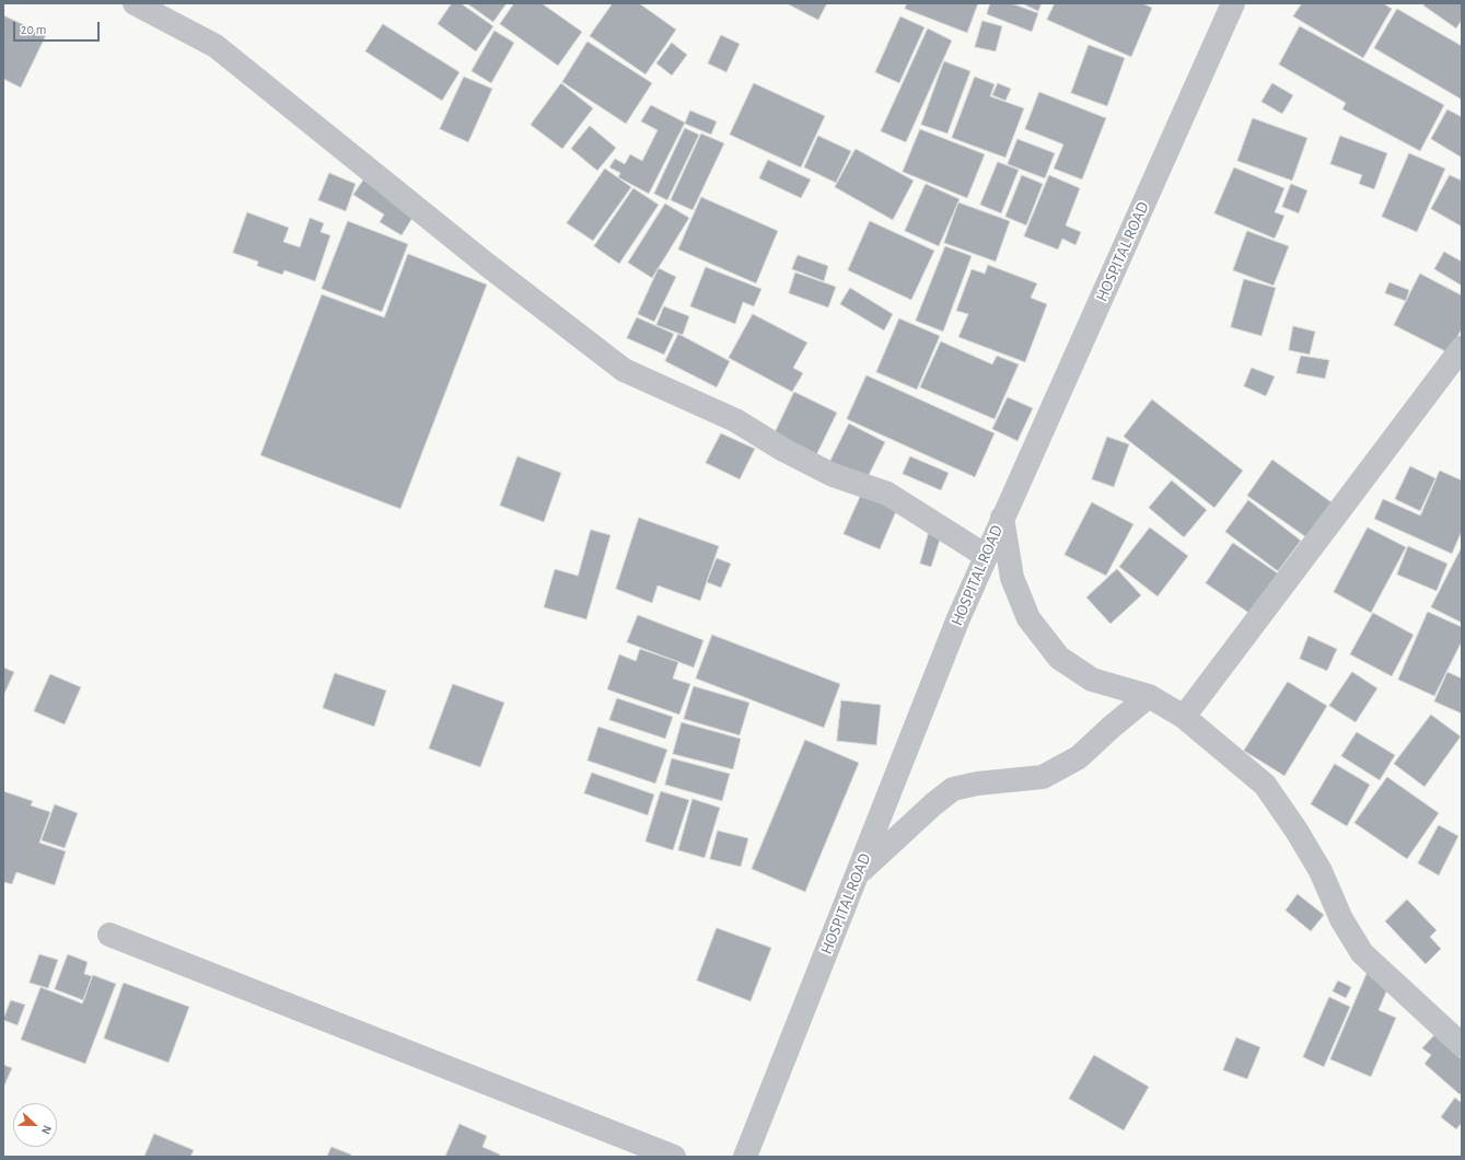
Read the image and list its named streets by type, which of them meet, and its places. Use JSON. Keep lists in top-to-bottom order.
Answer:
{
  "streets": {
    "street": ["HOSPITAL ROAD"]
  },
  "scale_bar": "20 m",
  "north": "right"
}
